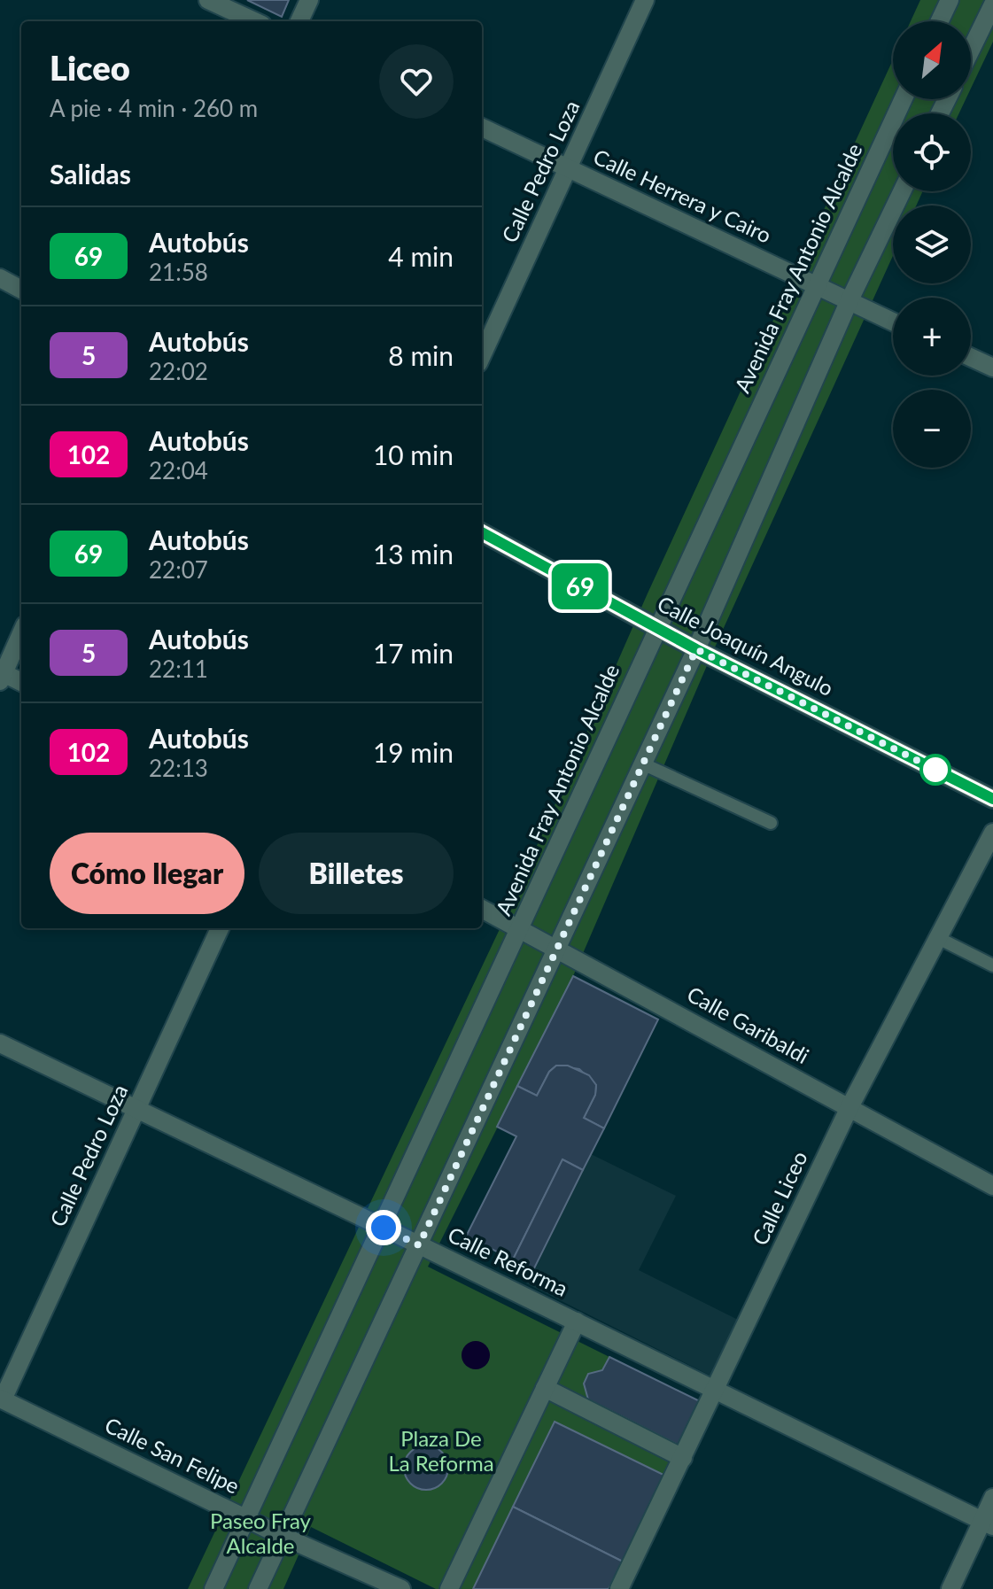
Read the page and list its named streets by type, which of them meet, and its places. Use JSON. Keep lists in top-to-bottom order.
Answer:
{
  "streets": {
    "street": [
      "Calle Pedro Loza",
      "Calle Herrera y Cairo",
      "Avenida Fray Antonio Alcalde",
      "Calle Joaquín Angulo",
      "Calle Garibaldi",
      "Calle Liceo",
      "Calle Reforma",
      "Calle San Felipe"
    ]
  },
  "crossings": [
    ["Calle Pedro Loza", "Calle Herrera y Cairo"],
    ["Calle Pedro Loza", "Calle Reforma"],
    ["Calle Pedro Loza", "Calle San Felipe"],
    ["Calle Herrera y Cairo", "Avenida Fray Antonio Alcalde"],
    ["Avenida Fray Antonio Alcalde", "Calle Joaquín Angulo"],
    ["Avenida Fray Antonio Alcalde", "Calle Garibaldi"],
    ["Avenida Fray Antonio Alcalde", "Calle Reforma"],
    ["Avenida Fray Antonio Alcalde", "Calle San Felipe"],
    ["Calle Garibaldi", "Calle Liceo"],
    ["Calle Liceo", "Calle Reforma"]
  ],
  "parks": ["Plaza De La Reforma", "Paseo Fray Alcalde"],
  "lines": ["bus line 69"],
  "north": "top right",
  "page": {
    "on_map": "69",
    "map_buttons": ["+", "−"],
    "heading": [
      ["Liceo", "A pie · 4 min · 260 m"],
      "Salidas"
    ],
    "list": [
      {
        "mark": "69",
        "name": "Autobús",
        "note": "21:58",
        "value": "4 min"
      },
      {
        "mark": "5",
        "name": "Autobús",
        "note": "22:02",
        "value": "8 min"
      },
      {
        "mark": "102",
        "name": "Autobús",
        "note": "22:04",
        "value": "10 min"
      },
      {
        "mark": "69",
        "name": "Autobús",
        "note": "22:07",
        "value": "13 min"
      },
      {
        "mark": "5",
        "name": "Autobús",
        "note": "22:11",
        "value": "17 min"
      },
      {
        "mark": "102",
        "name": "Autobús",
        "note": "22:13",
        "value": "19 min"
      }
    ],
    "buttons": ["Cómo llegar", "Billetes"]
  }
}
